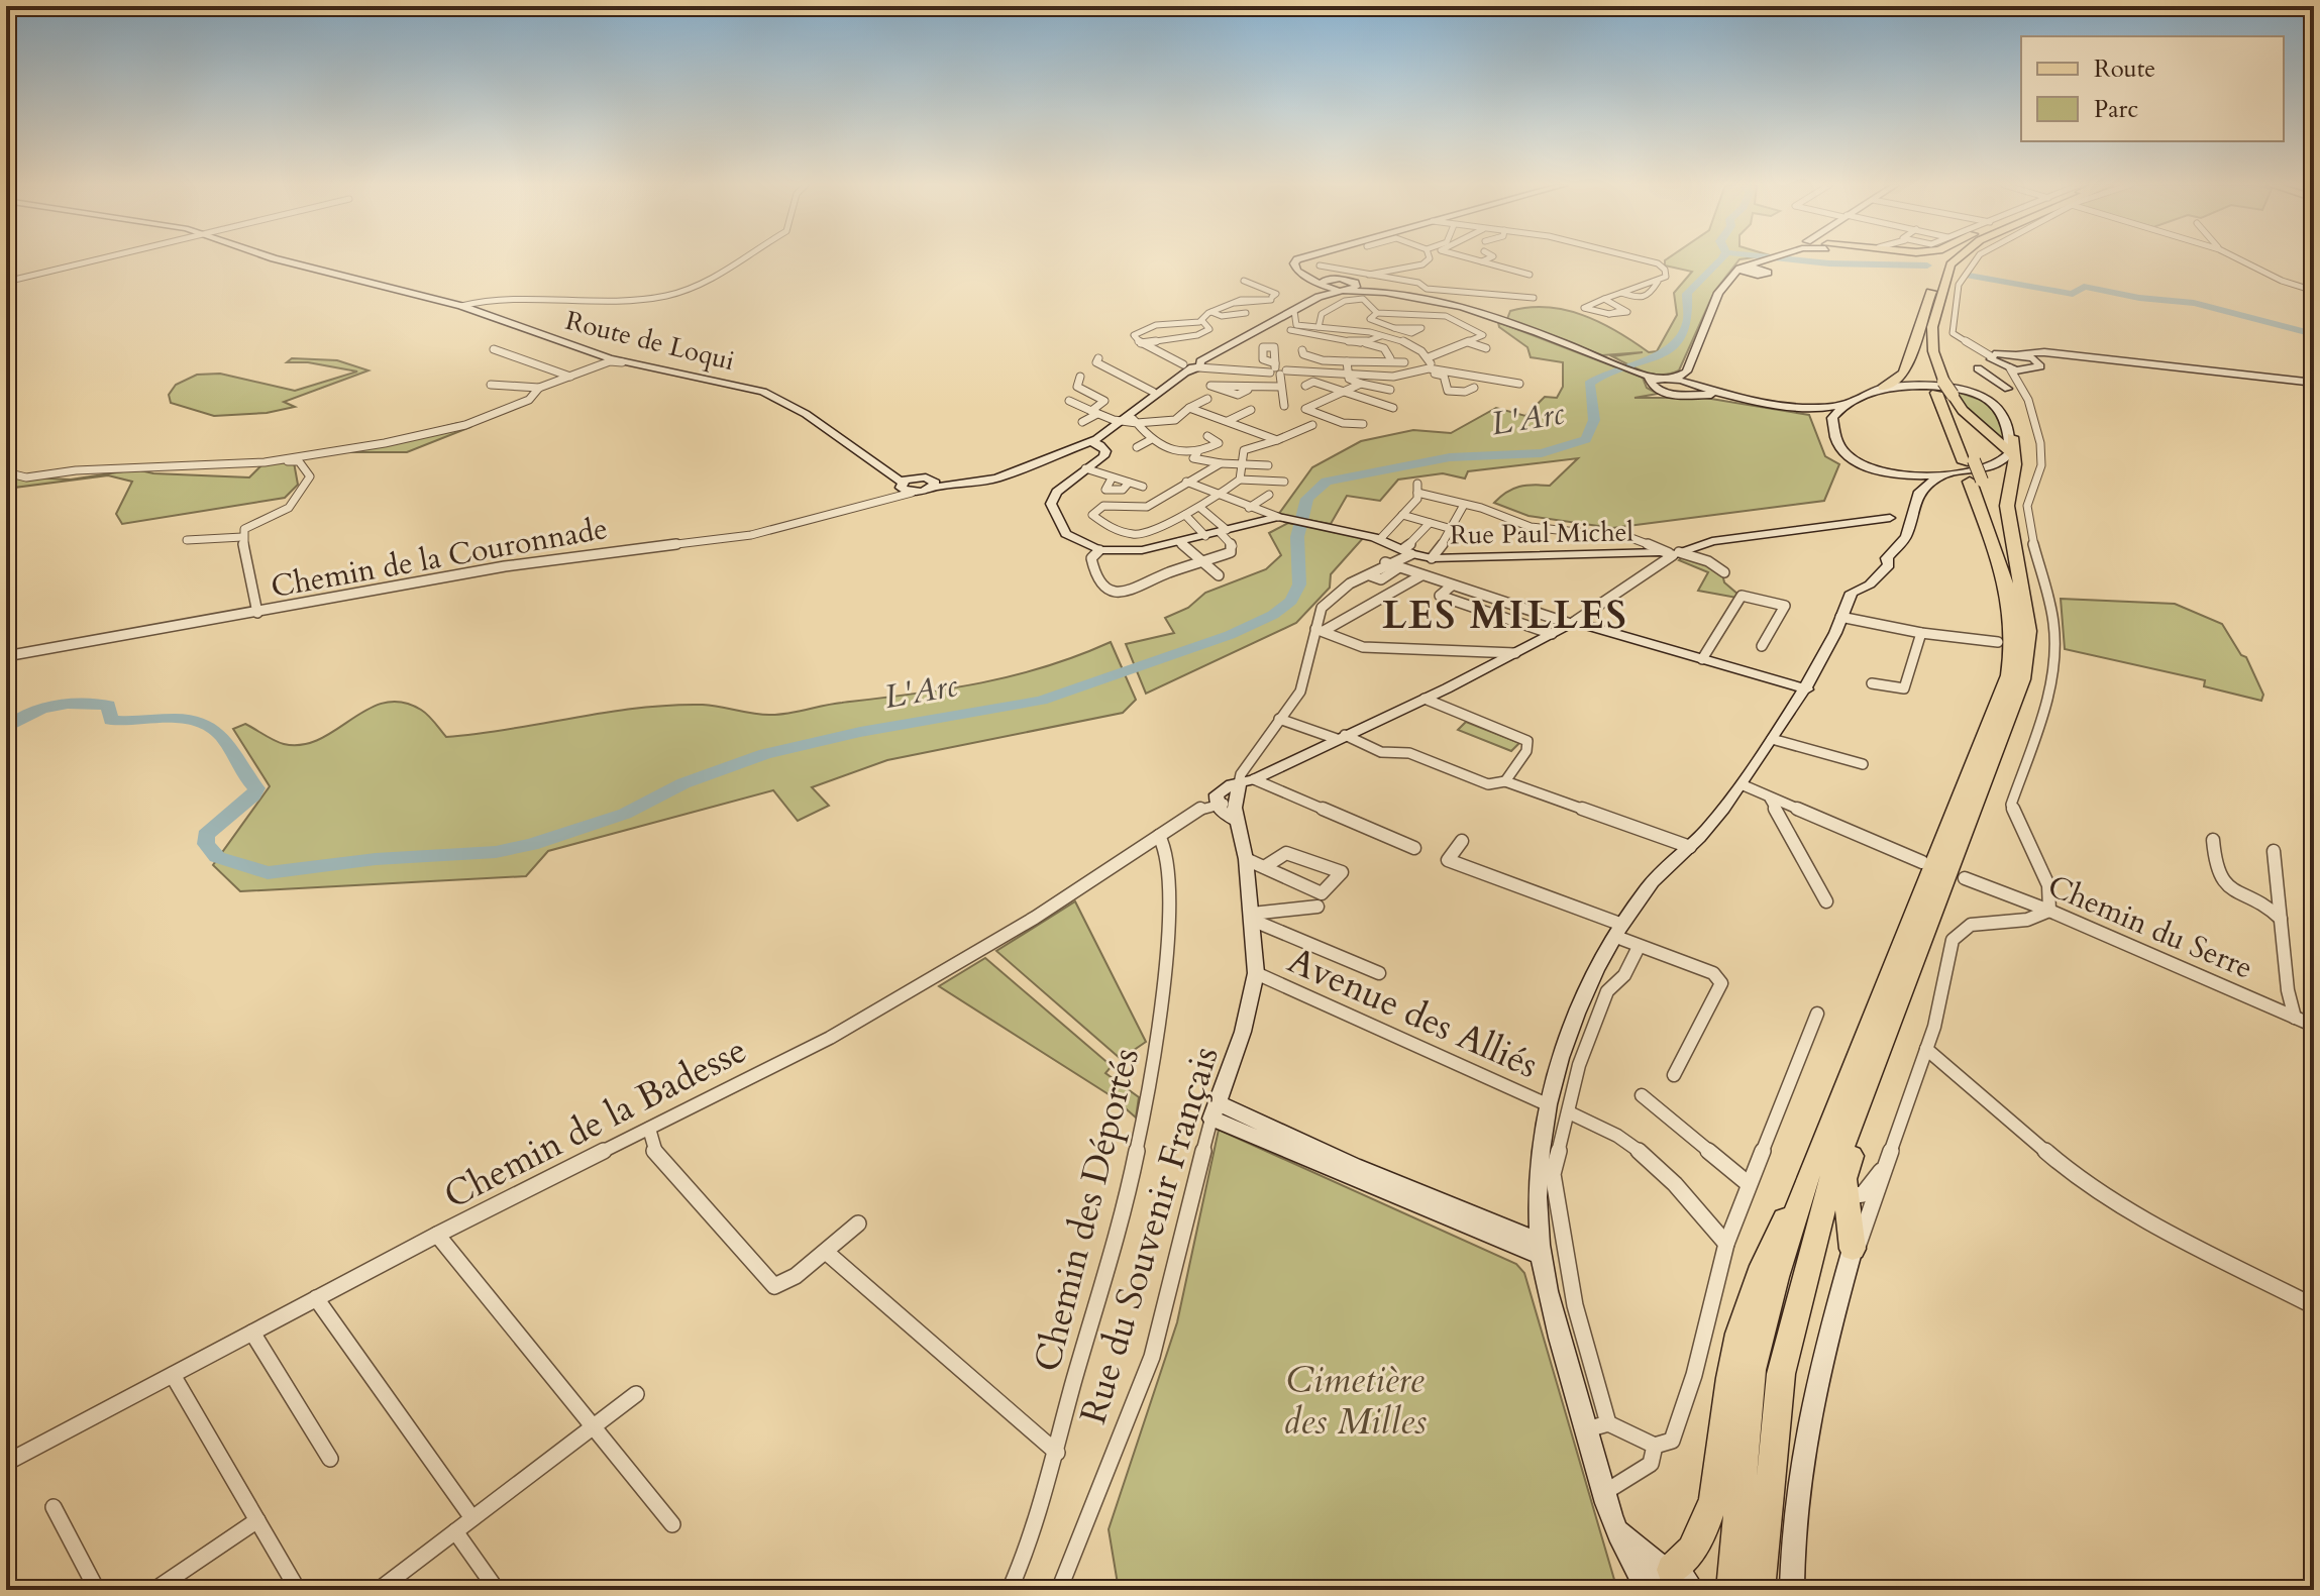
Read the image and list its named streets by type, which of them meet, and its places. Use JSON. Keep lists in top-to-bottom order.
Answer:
{
  "streets": {
    "main road": ["Route de Loqui", "Rue Paul Michel", "Rue du Souvenir Français"],
    "street": [
      "Chemin de la Couronnade",
      "Chemin du Serre",
      "Avenue des Alliés",
      "Chemin de la Badesse",
      "Chemin des Déportés"
    ]
  },
  "crossings": [
    ["Route de Loqui", "Chemin de la Couronnade"],
    ["Avenue des Alliés", "Rue du Souvenir Français"],
    ["Chemin de la Badesse", "Chemin des Déportés"],
    ["Chemin de la Badesse", "Rue du Souvenir Français"]
  ],
  "districts": ["LES MILLES"],
  "water": ["L'Arc"],
  "parks": ["Cimetière des Milles"],
  "legend": ["Route", "Parc"]
}
